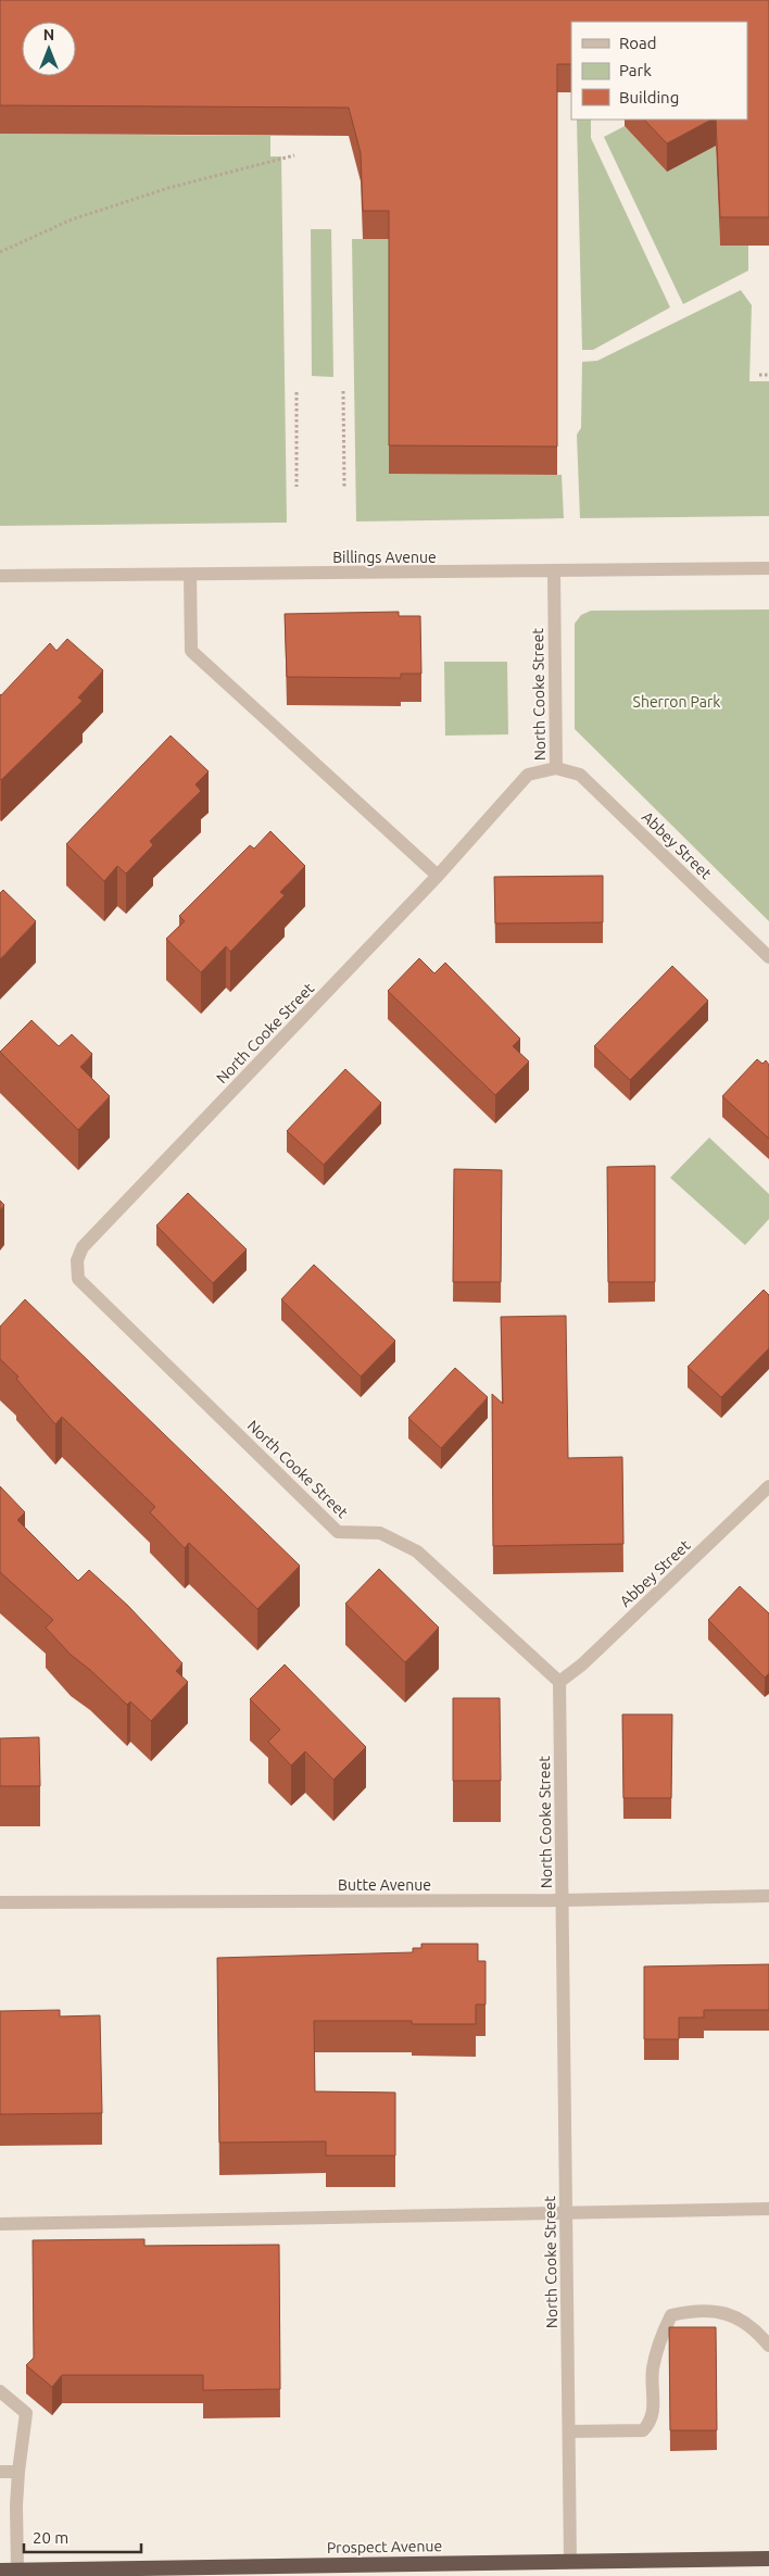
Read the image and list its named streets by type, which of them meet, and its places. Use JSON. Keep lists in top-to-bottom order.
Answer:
{
  "streets": {
    "highway": ["Prospect Avenue"],
    "street": [
      "Billings Avenue",
      "North Cooke Street",
      "Abbey Street",
      "Butte Avenue"
    ]
  },
  "crossings": [
    ["Billings Avenue", "North Cooke Street"],
    ["North Cooke Street", "Abbey Street"],
    ["North Cooke Street", "Butte Avenue"],
    ["North Cooke Street", "Prospect Avenue"]
  ],
  "parks": ["Sherron Park"],
  "legend": ["Road", "Park", "Building"],
  "scale_bar": "20 m",
  "north": "top"
}
